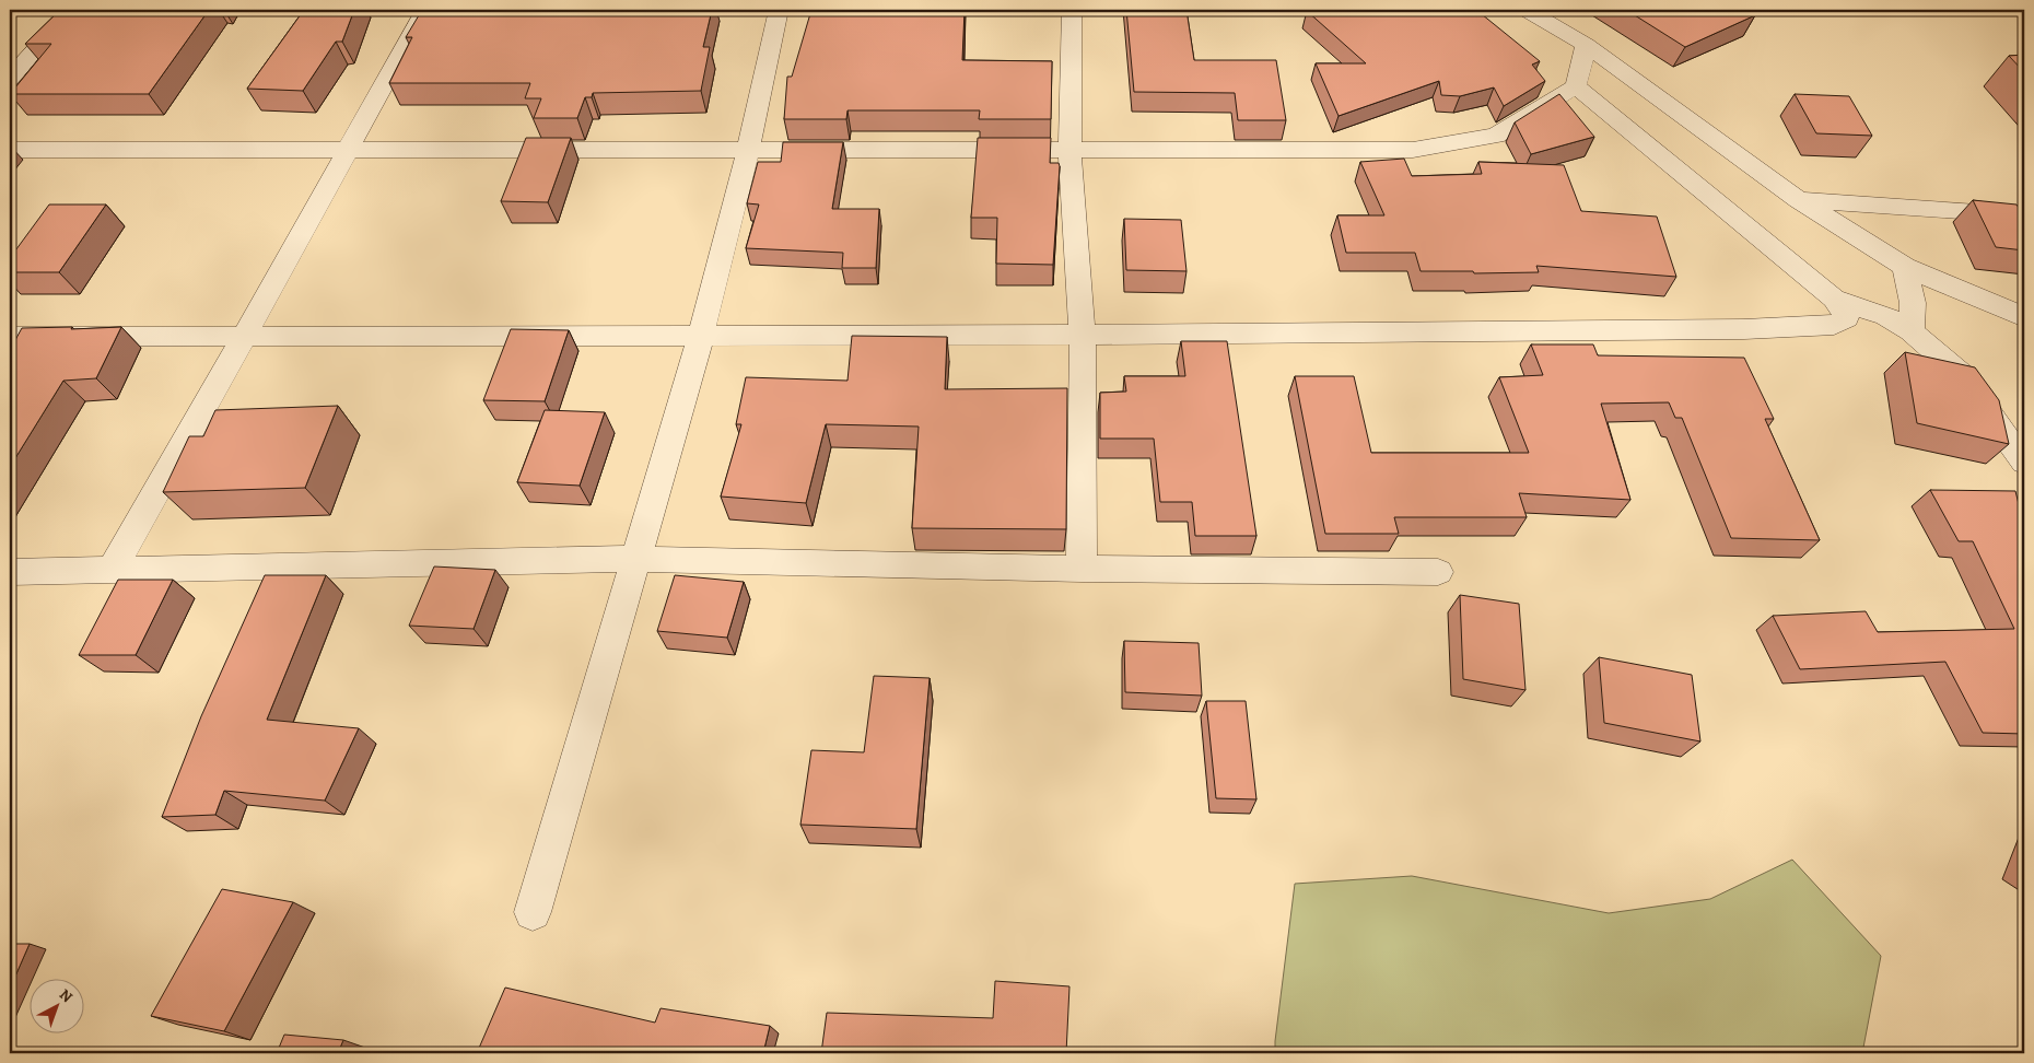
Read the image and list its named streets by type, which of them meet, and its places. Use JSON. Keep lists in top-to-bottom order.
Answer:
{
  "north": "top right"
}
